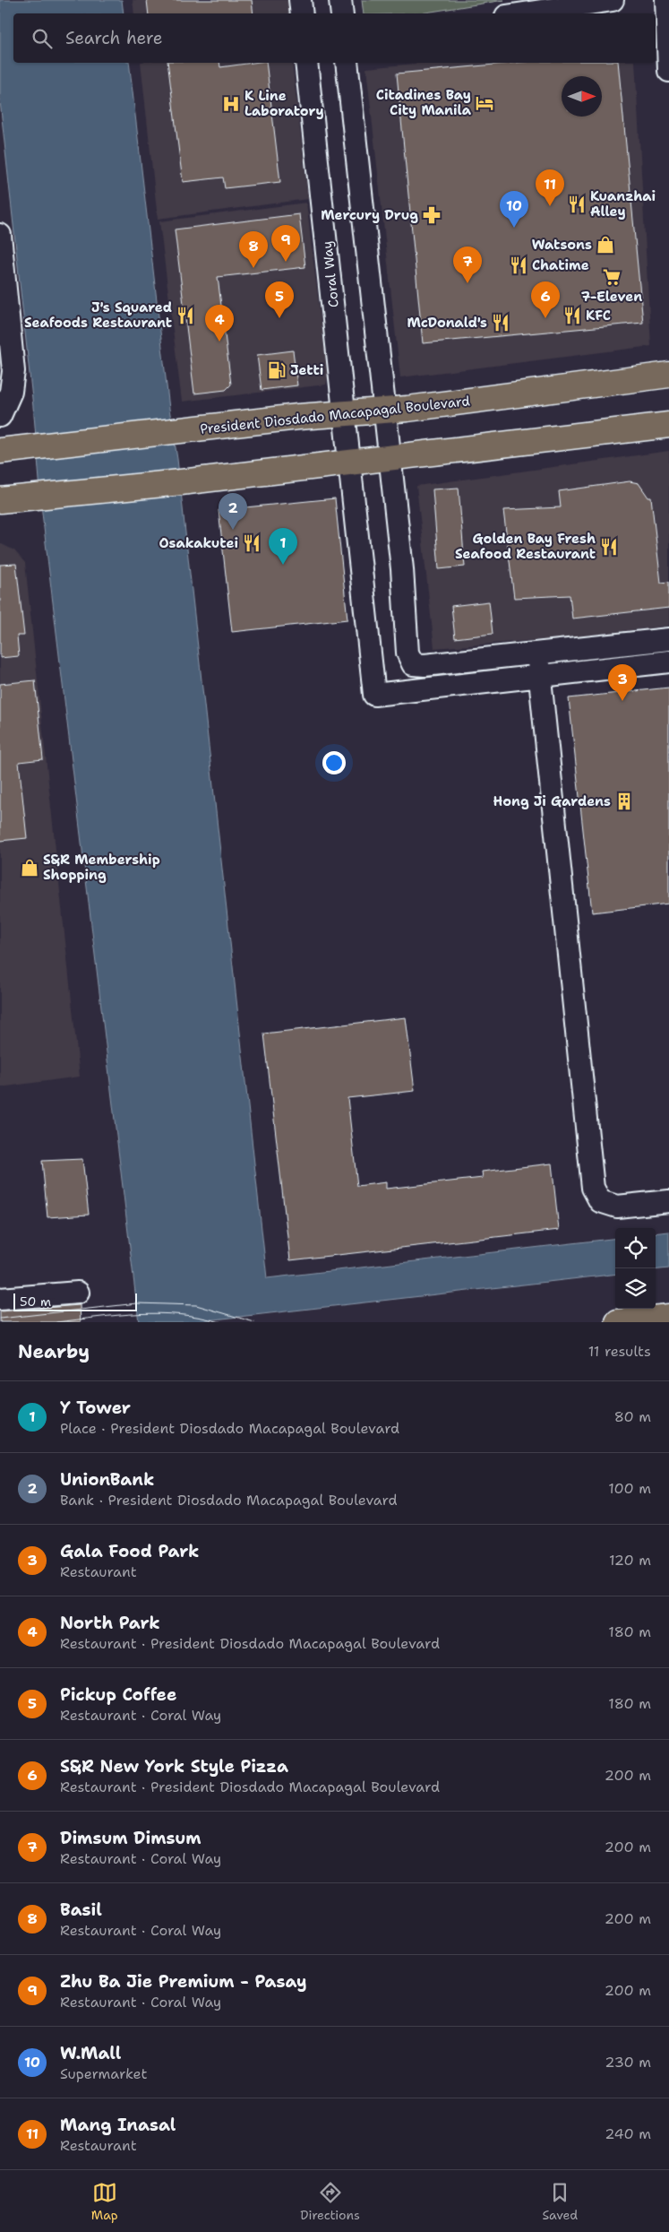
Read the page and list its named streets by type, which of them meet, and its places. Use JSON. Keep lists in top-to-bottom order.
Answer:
{
  "streets": {
    "main road": ["President Diosdado Macapagal Boulevard"],
    "street": ["Coral Way"]
  },
  "crossings": [
    ["Coral Way", "President Diosdado Macapagal Boulevard"]
  ],
  "places": {
    "hotel": ["Citadines Bay City Manila"],
    "hospital": ["K Line Laboratory"],
    "restaurant": [
      "Kuanzhai Alley",
      "Chatime",
      "J's Squared Seafoods Restaurant",
      "KFC",
      "McDonald's",
      "Osakakutei",
      "Golden Bay Fresh Seafood Restaurant"
    ],
    "pharmacy": ["Mercury Drug"],
    "shop": ["Watsons", "S&R Membership Shopping"],
    "supermarket": ["7-Eleven"],
    "fuel station": ["Jetti"],
    "building": ["Hong Ji Gardens"]
  },
  "scale_bar": "50 m",
  "north": "right",
  "page": {
    "search": "Search here",
    "pins": [
      "11",
      "10",
      "9",
      "8",
      "7",
      "5",
      "6",
      "4",
      "2",
      "1",
      "3"
    ],
    "scale": "50 m",
    "heading": ["Nearby", "11 results"],
    "list": [
      {
        "mark": "1",
        "name": "Y Tower",
        "note": "Place · President Diosdado Macapagal Boulevard",
        "value": "80 m"
      },
      {
        "mark": "2",
        "name": "UnionBank",
        "note": "Bank · President Diosdado Macapagal Boulevard",
        "value": "100 m"
      },
      {
        "mark": "3",
        "name": "Gala Food Park",
        "note": "Restaurant",
        "value": "120 m"
      },
      {
        "mark": "4",
        "name": "North Park",
        "note": "Restaurant · President Diosdado Macapagal Boulevard",
        "value": "180 m"
      },
      {
        "mark": "5",
        "name": "Pickup Coffee",
        "note": "Restaurant · Coral Way",
        "value": "180 m"
      },
      {
        "mark": "6",
        "name": "S&R New York Style Pizza",
        "note": "Restaurant · President Diosdado Macapagal Boulevard",
        "value": "200 m"
      },
      {
        "mark": "7",
        "name": "Dimsum Dimsum",
        "note": "Restaurant · Coral Way",
        "value": "200 m"
      },
      {
        "mark": "8",
        "name": "Basil",
        "note": "Restaurant · Coral Way",
        "value": "200 m"
      },
      {
        "mark": "9",
        "name": "Zhu Ba Jie Premium - Pasay",
        "note": "Restaurant · Coral Way",
        "value": "200 m"
      },
      {
        "mark": "10",
        "name": "W.Mall",
        "note": "Supermarket",
        "value": "230 m"
      },
      {
        "mark": "11",
        "name": "Mang Inasal",
        "note": "Restaurant",
        "value": "240 m"
      }
    ],
    "nav": ["Map", "Directions", "Saved"]
  }
}
